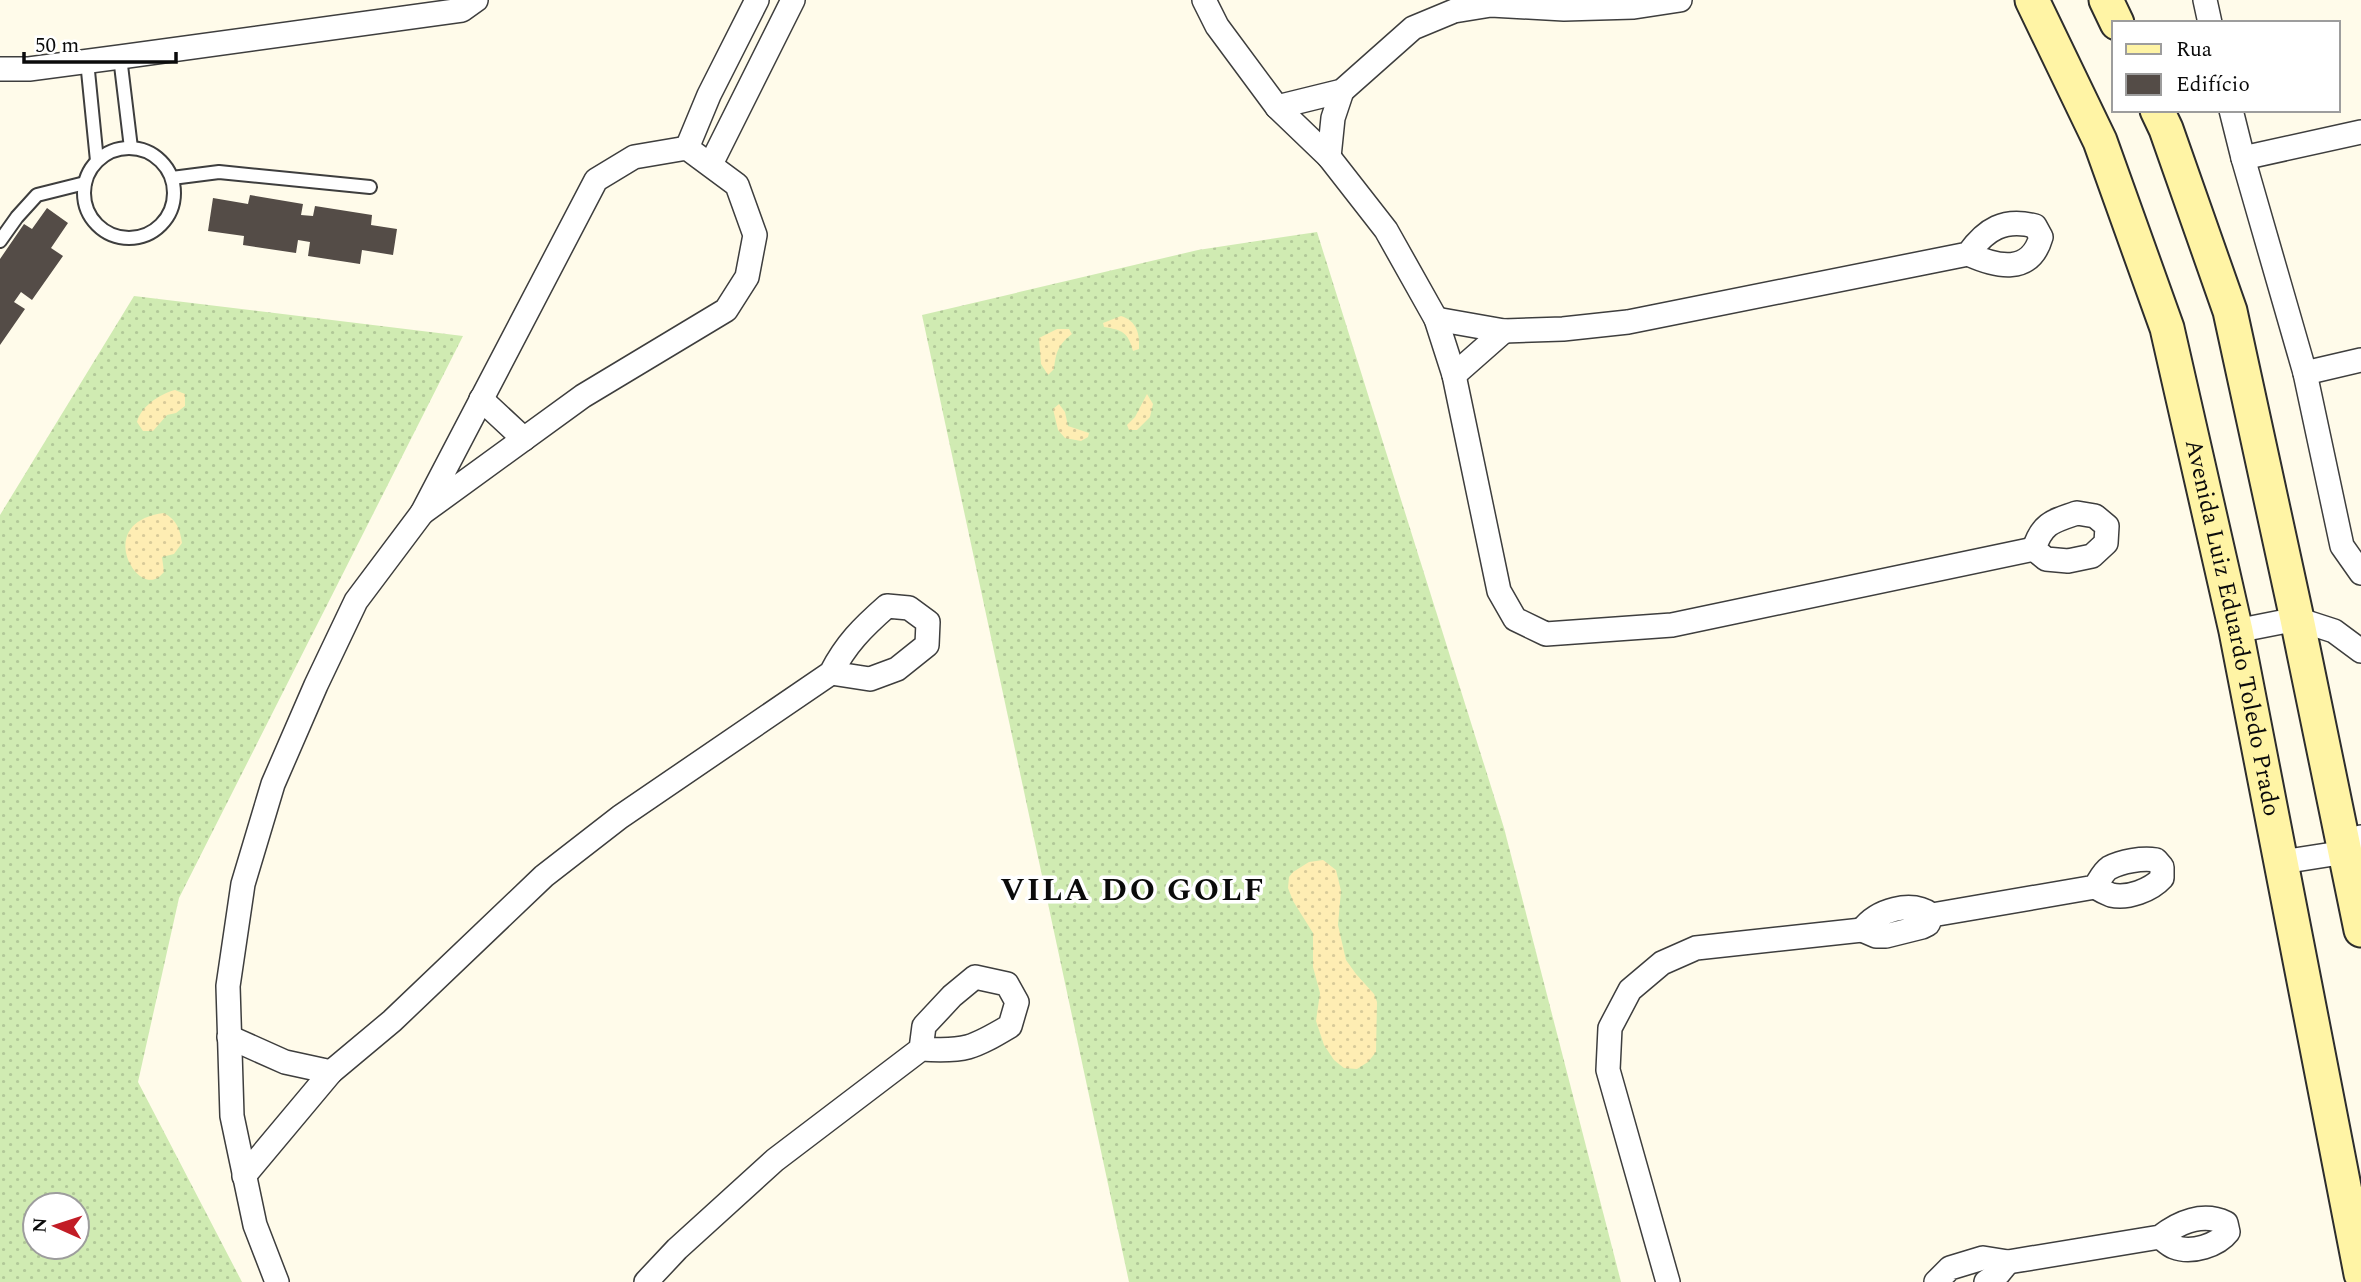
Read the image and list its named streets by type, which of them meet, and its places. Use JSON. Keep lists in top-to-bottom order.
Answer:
{
  "streets": {
    "main road": ["Avenida Luiz Eduardo Toledo Prado"]
  },
  "districts": ["VILA DO GOLF"],
  "legend": ["Rua", "Edifício"],
  "scale_bar": "50 m",
  "north": "left"
}
